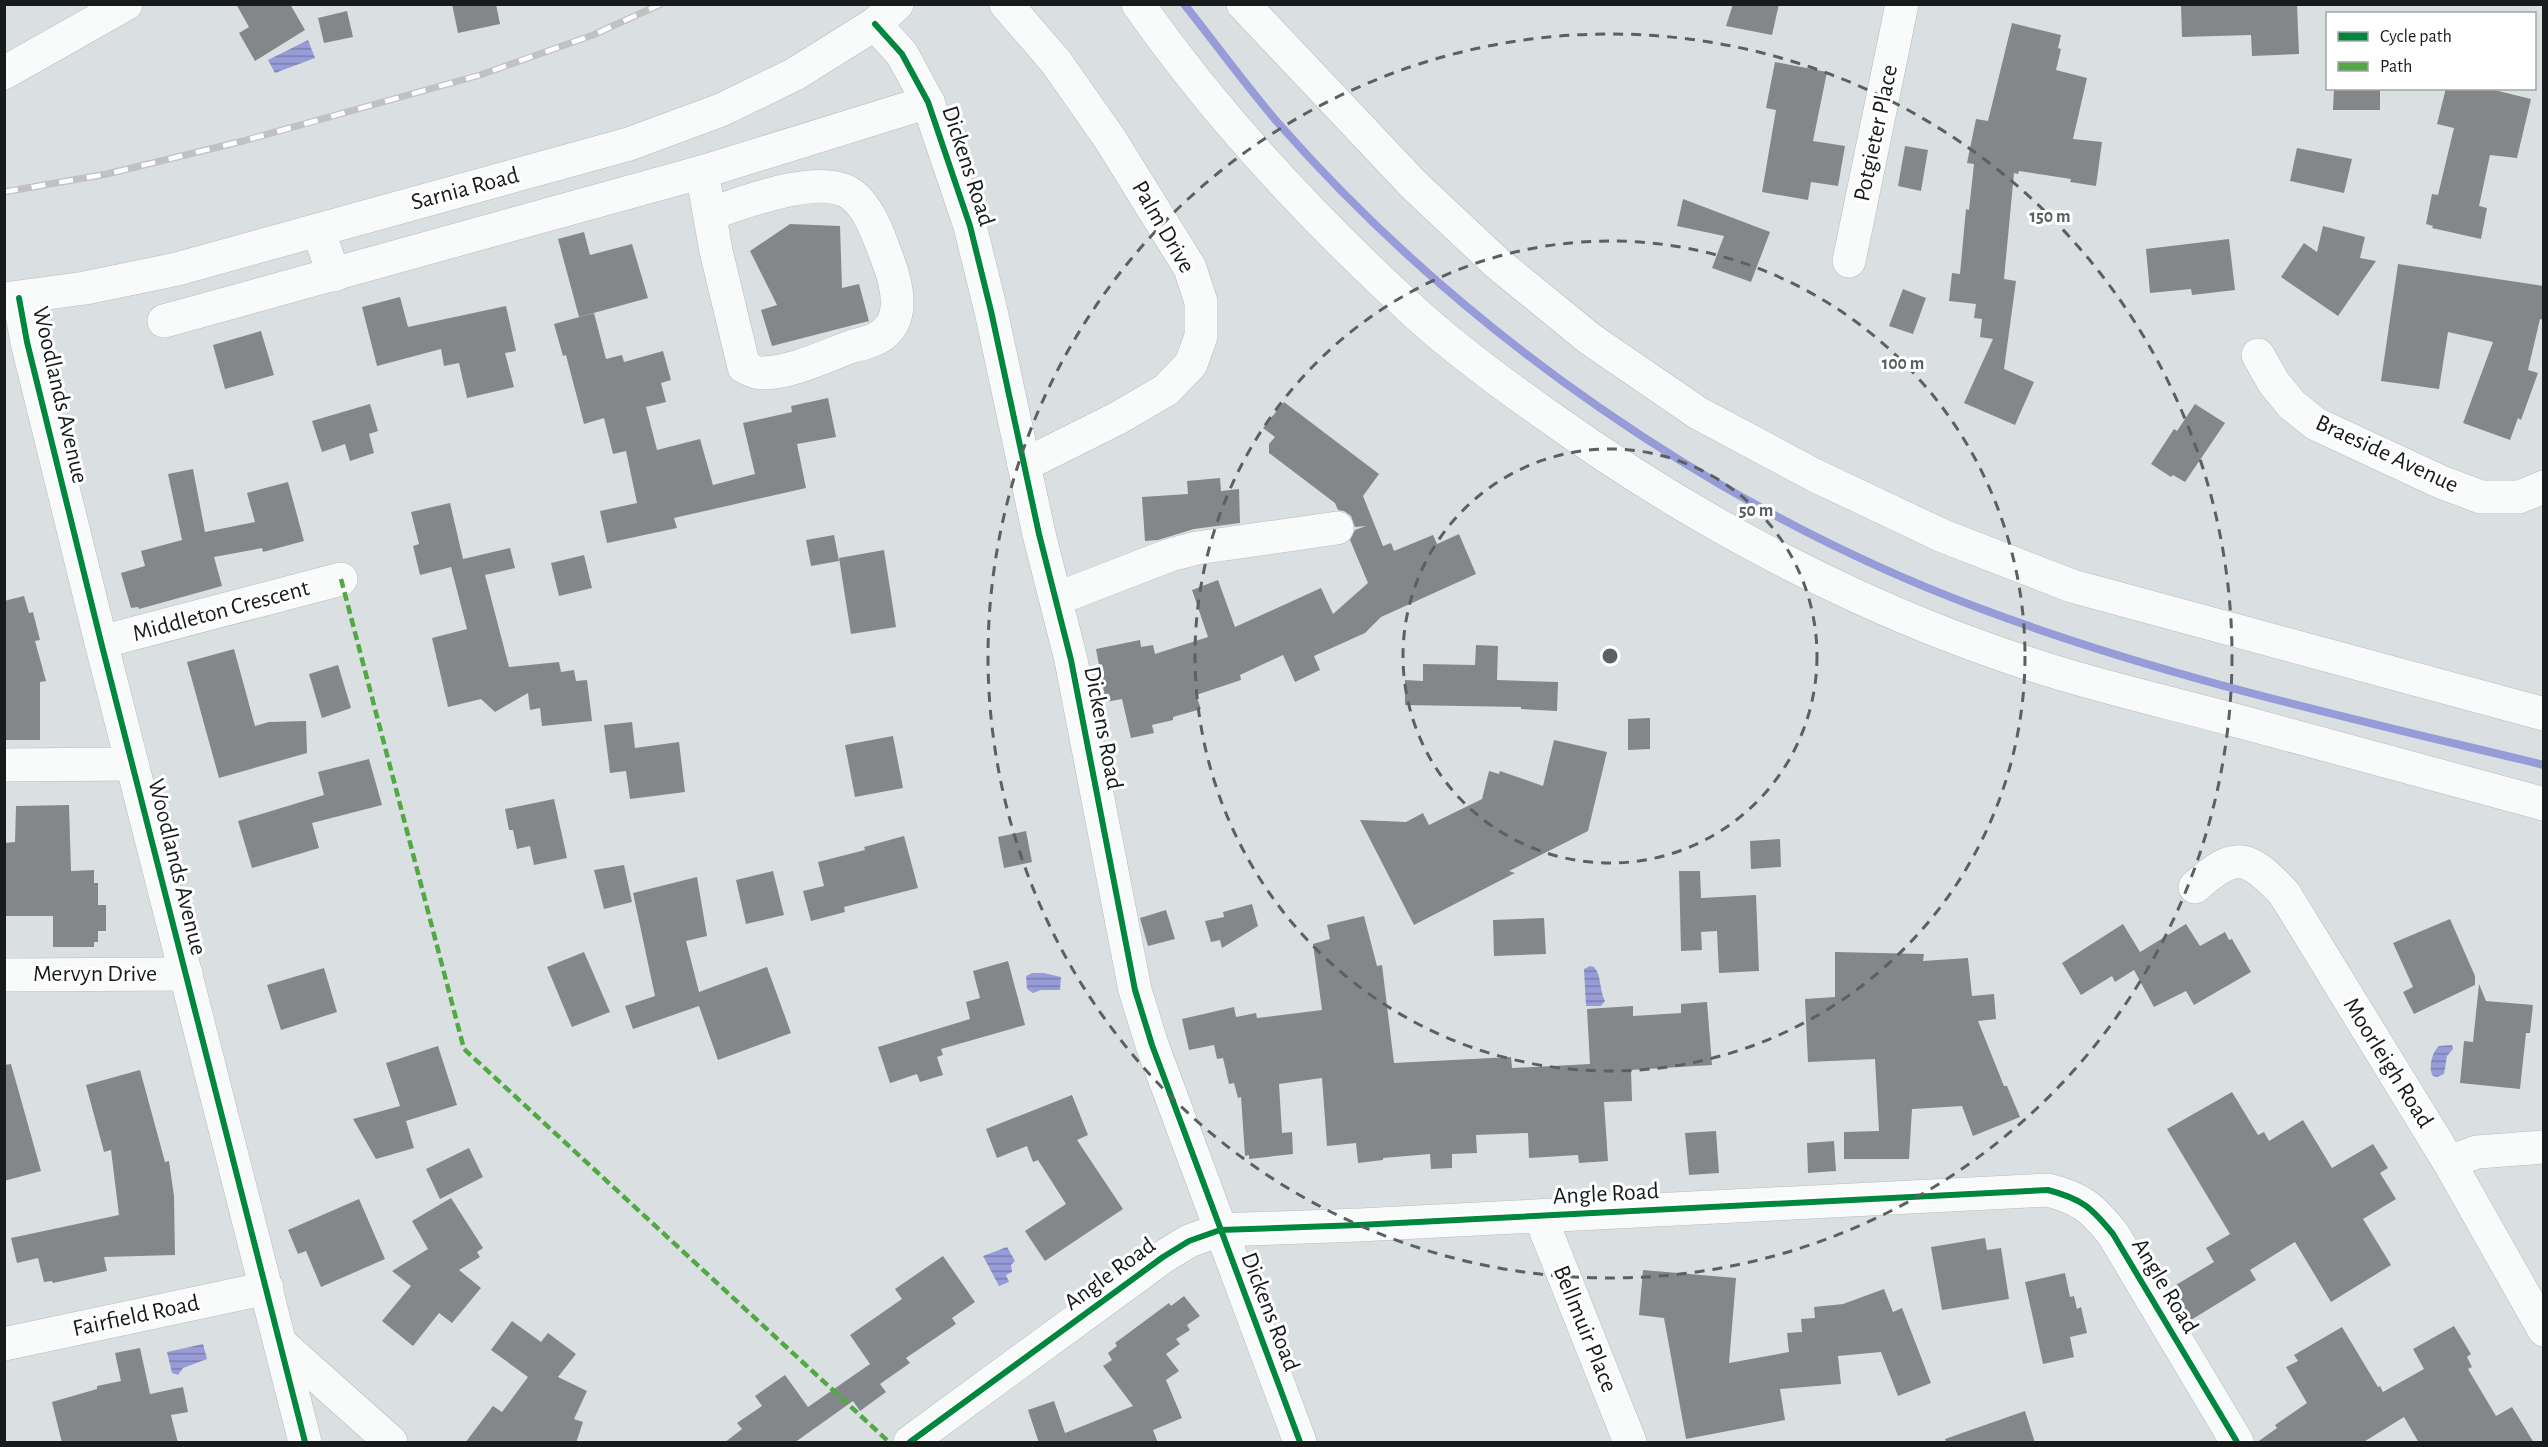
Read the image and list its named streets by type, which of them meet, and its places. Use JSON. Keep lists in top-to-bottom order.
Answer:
{
  "streets": {
    "main road": [
      "Potgieter Place",
      "Dickens Road",
      "Sarnia Road",
      "Palm Drive",
      "Woodlands Avenue",
      "Braeside Avenue",
      "Middleton Crescent",
      "Mervyn Drive",
      "Moorleigh Road",
      "Angle Road",
      "Fairfield Road",
      "Bellmuir Place"
    ]
  },
  "crossings": [
    ["Dickens Road", "Sarnia Road"],
    ["Dickens Road", "Palm Drive"],
    ["Dickens Road", "Angle Road"],
    ["Sarnia Road", "Woodlands Avenue"],
    ["Woodlands Avenue", "Middleton Crescent"],
    ["Woodlands Avenue", "Mervyn Drive"],
    ["Woodlands Avenue", "Fairfield Road"],
    ["Angle Road", "Bellmuir Place"]
  ],
  "legend": ["Cycle path", "Path"],
  "rings": ["150 m", "100 m", "50 m"]
}
